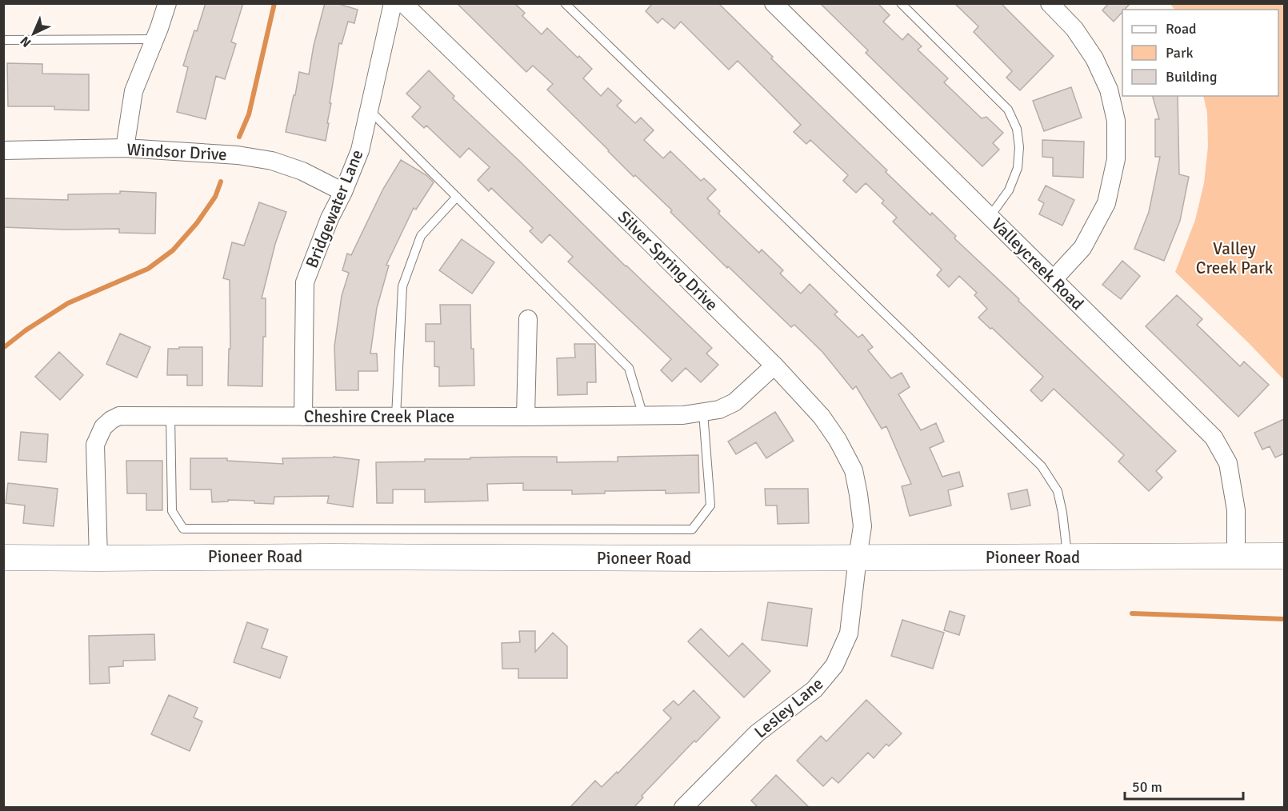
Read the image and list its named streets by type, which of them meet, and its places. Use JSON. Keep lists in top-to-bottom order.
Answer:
{
  "streets": {
    "main road": ["Pioneer Road"],
    "street": [
      "Windsor Drive",
      "Bridgewater Lane",
      "Silver Spring Drive",
      "Valleycreek Road",
      "Cheshire Creek Place",
      "Lesley Lane"
    ]
  },
  "crossings": [
    ["Windsor Drive", "Bridgewater Lane"],
    ["Bridgewater Lane", "Cheshire Creek Place"],
    ["Silver Spring Drive", "Cheshire Creek Place"],
    ["Silver Spring Drive", "Pioneer Road"],
    ["Silver Spring Drive", "Lesley Lane"],
    ["Valleycreek Road", "Pioneer Road"],
    ["Cheshire Creek Place", "Pioneer Road"],
    ["Pioneer Road", "Lesley Lane"]
  ],
  "parks": ["Valley Creek Park"],
  "legend": ["Road", "Park", "Building"],
  "scale_bar": "50 m",
  "north": "bottom left"
}
